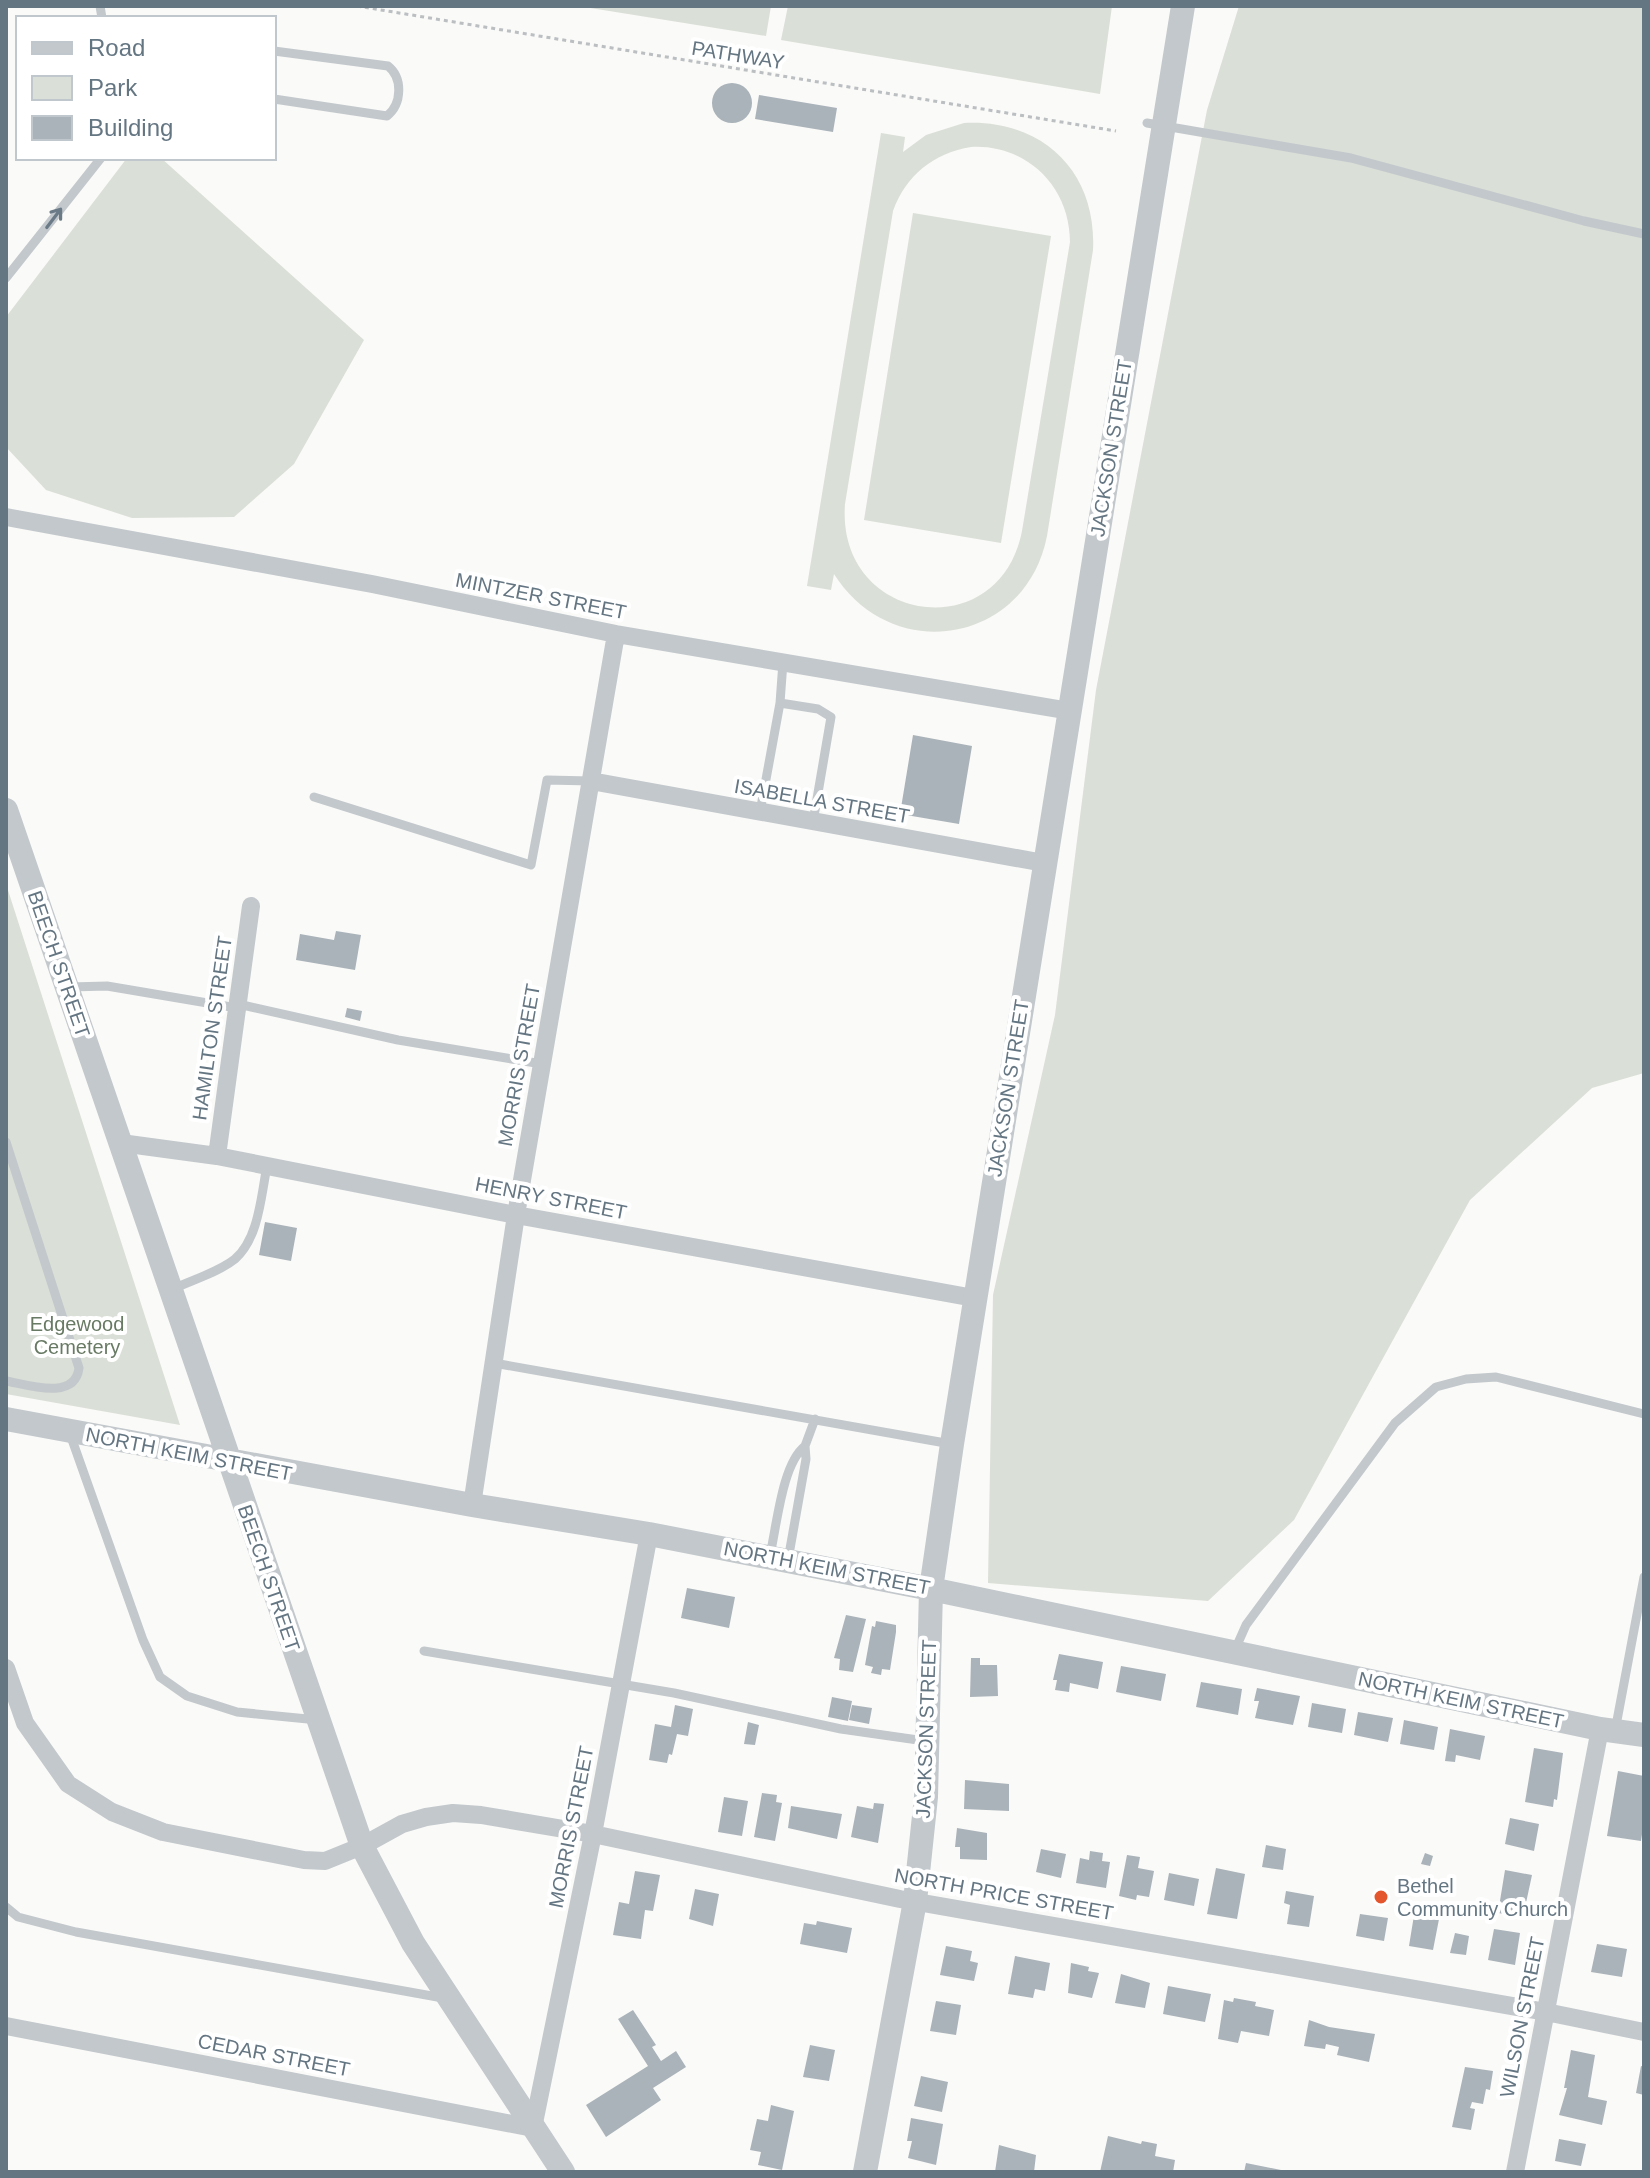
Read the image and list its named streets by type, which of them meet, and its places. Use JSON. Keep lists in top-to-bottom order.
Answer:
{
  "streets": {
    "street": [
      "JACKSON STREET",
      "MINTZER STREET",
      "ISABELLA STREET",
      "BEECH STREET",
      "HAMILTON STREET",
      "MORRIS STREET",
      "HENRY STREET",
      "NORTH KEIM STREET",
      "NORTH PRICE STREET",
      "WILSON STREET",
      "CEDAR STREET"
    ],
    "path": ["PATHWAY"]
  },
  "crossings": [
    ["JACKSON STREET", "MINTZER STREET"],
    ["JACKSON STREET", "ISABELLA STREET"],
    ["JACKSON STREET", "HENRY STREET"],
    ["JACKSON STREET", "NORTH KEIM STREET"],
    ["JACKSON STREET", "NORTH PRICE STREET"],
    ["MINTZER STREET", "MORRIS STREET"],
    ["ISABELLA STREET", "MORRIS STREET"],
    ["BEECH STREET", "MORRIS STREET"],
    ["BEECH STREET", "HENRY STREET"],
    ["BEECH STREET", "NORTH KEIM STREET"],
    ["BEECH STREET", "NORTH PRICE STREET"],
    ["BEECH STREET", "CEDAR STREET"],
    ["HAMILTON STREET", "HENRY STREET"],
    ["MORRIS STREET", "HENRY STREET"],
    ["MORRIS STREET", "NORTH KEIM STREET"],
    ["MORRIS STREET", "NORTH PRICE STREET"],
    ["MORRIS STREET", "CEDAR STREET"],
    ["NORTH KEIM STREET", "WILSON STREET"],
    ["NORTH PRICE STREET", "WILSON STREET"]
  ],
  "parks": ["Edgewood Cemetery"],
  "places": ["Bethel Community Church"],
  "legend": ["Road", "Park", "Building"]
}
